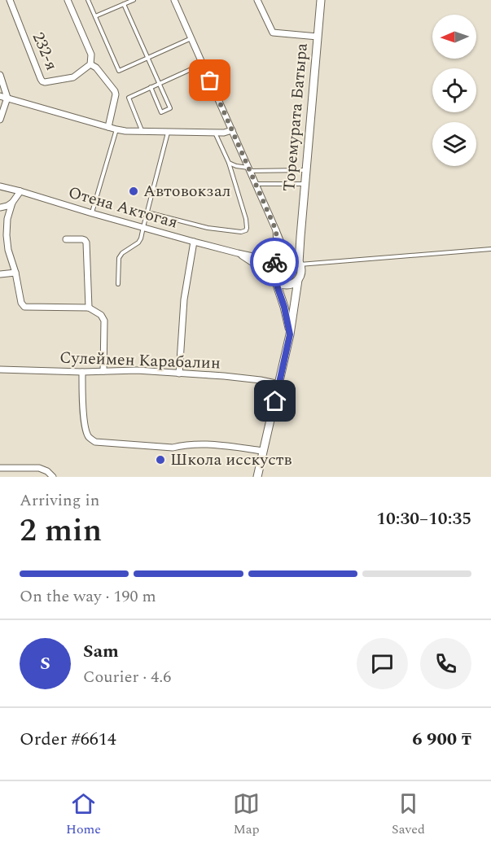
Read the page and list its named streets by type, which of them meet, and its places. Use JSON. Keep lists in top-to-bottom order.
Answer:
{
  "streets": {
    "street": [
      "232-я",
      "Торемурата Батыра",
      "Отена Актогая",
      "Сулеймен Карабалин"
    ]
  },
  "crossings": [
    ["Торемурата Батыра", "Отена Актогая"]
  ],
  "places": ["Автовокзал", "Школа исскуств"],
  "north": "left",
  "page": {
    "heading": ["2 min", "Arriving in", "10:30–10:35"],
    "panel": [
      "Sam",
      "Courier · 4.6",
      "Order #6614",
      "6 900 ₸"
    ],
    "bar": "On the way · 190 m",
    "round": "S",
    "tabs": ["Home", "Map", "Saved"]
  }
}
